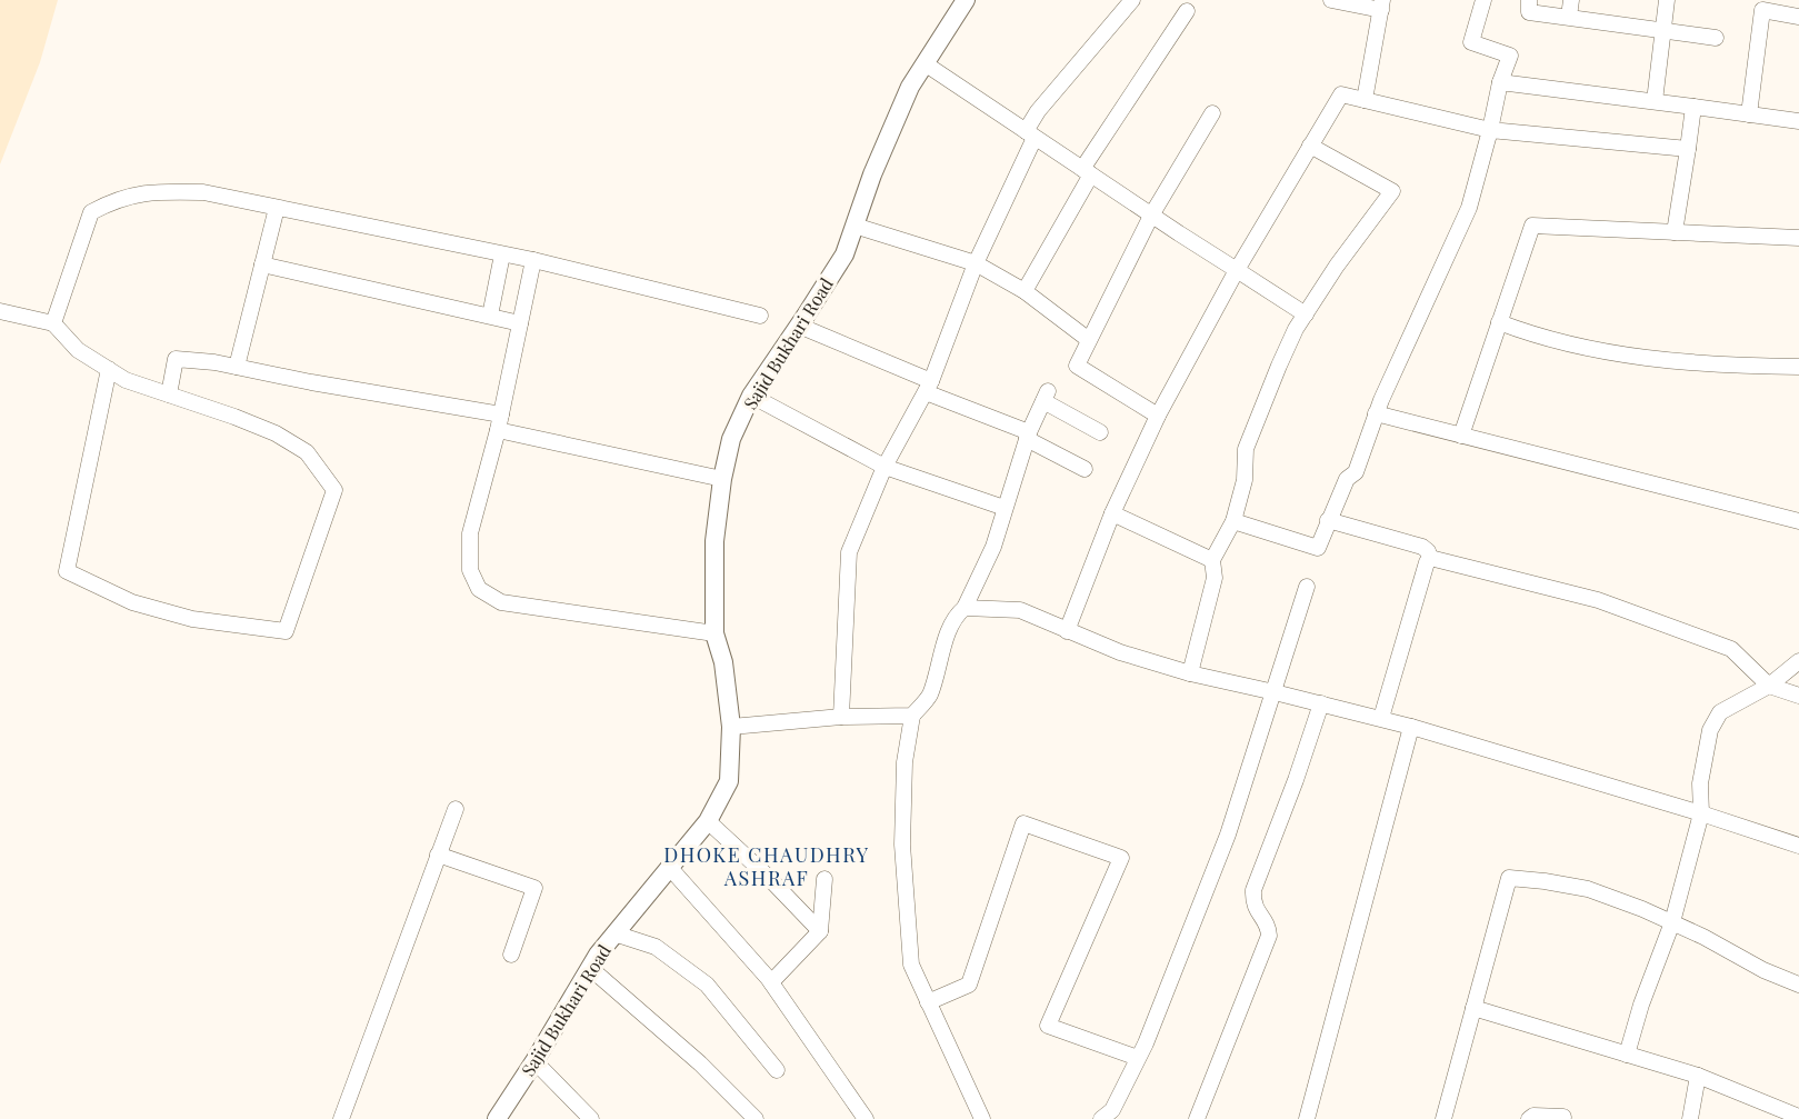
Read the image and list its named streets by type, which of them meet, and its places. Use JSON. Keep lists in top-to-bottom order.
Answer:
{
  "streets": {
    "street": ["Sajid Bukhari Road"]
  },
  "districts": ["DHOKE CHAUDHRY ASHRAF"]
}
